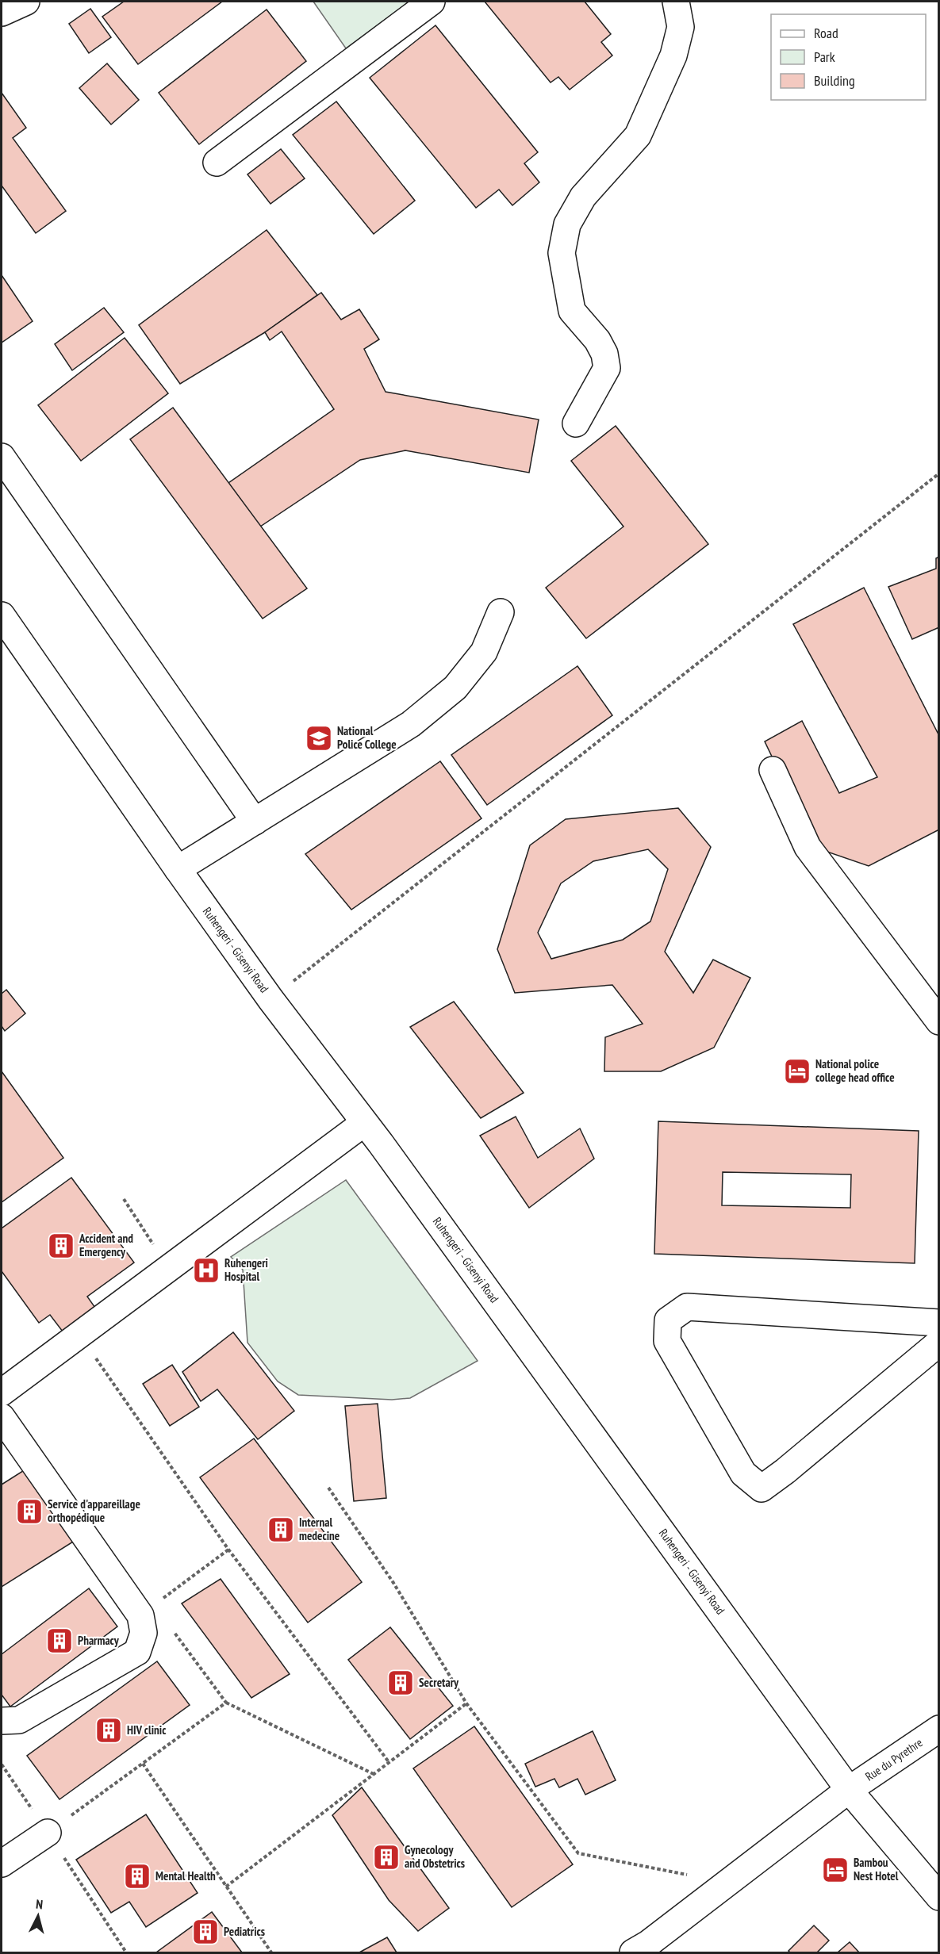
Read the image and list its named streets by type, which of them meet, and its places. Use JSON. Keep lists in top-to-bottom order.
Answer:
{
  "streets": {
    "main road": ["Ruhengeri - Gisenyi Road", "Rue du Pyrethre"]
  },
  "crossings": [
    ["Ruhengeri - Gisenyi Road", "Rue du Pyrethre"]
  ],
  "places": {
    "school or university": ["National Police College"],
    "hotel": ["National police college head office", "Bambou Nest Hotel"],
    "building": [
      "Accident and Emergency",
      "Service d'appareillage orthopédique",
      "Internal medecine",
      "Pharmacy",
      "Secretary",
      "HIV clinic",
      "Gynecology and Obstetrics",
      "Mental Health",
      "Pediatrics"
    ],
    "hospital": ["Ruhengeri Hospital"]
  },
  "legend": ["Road", "Park", "Building"],
  "north": "top"
}
